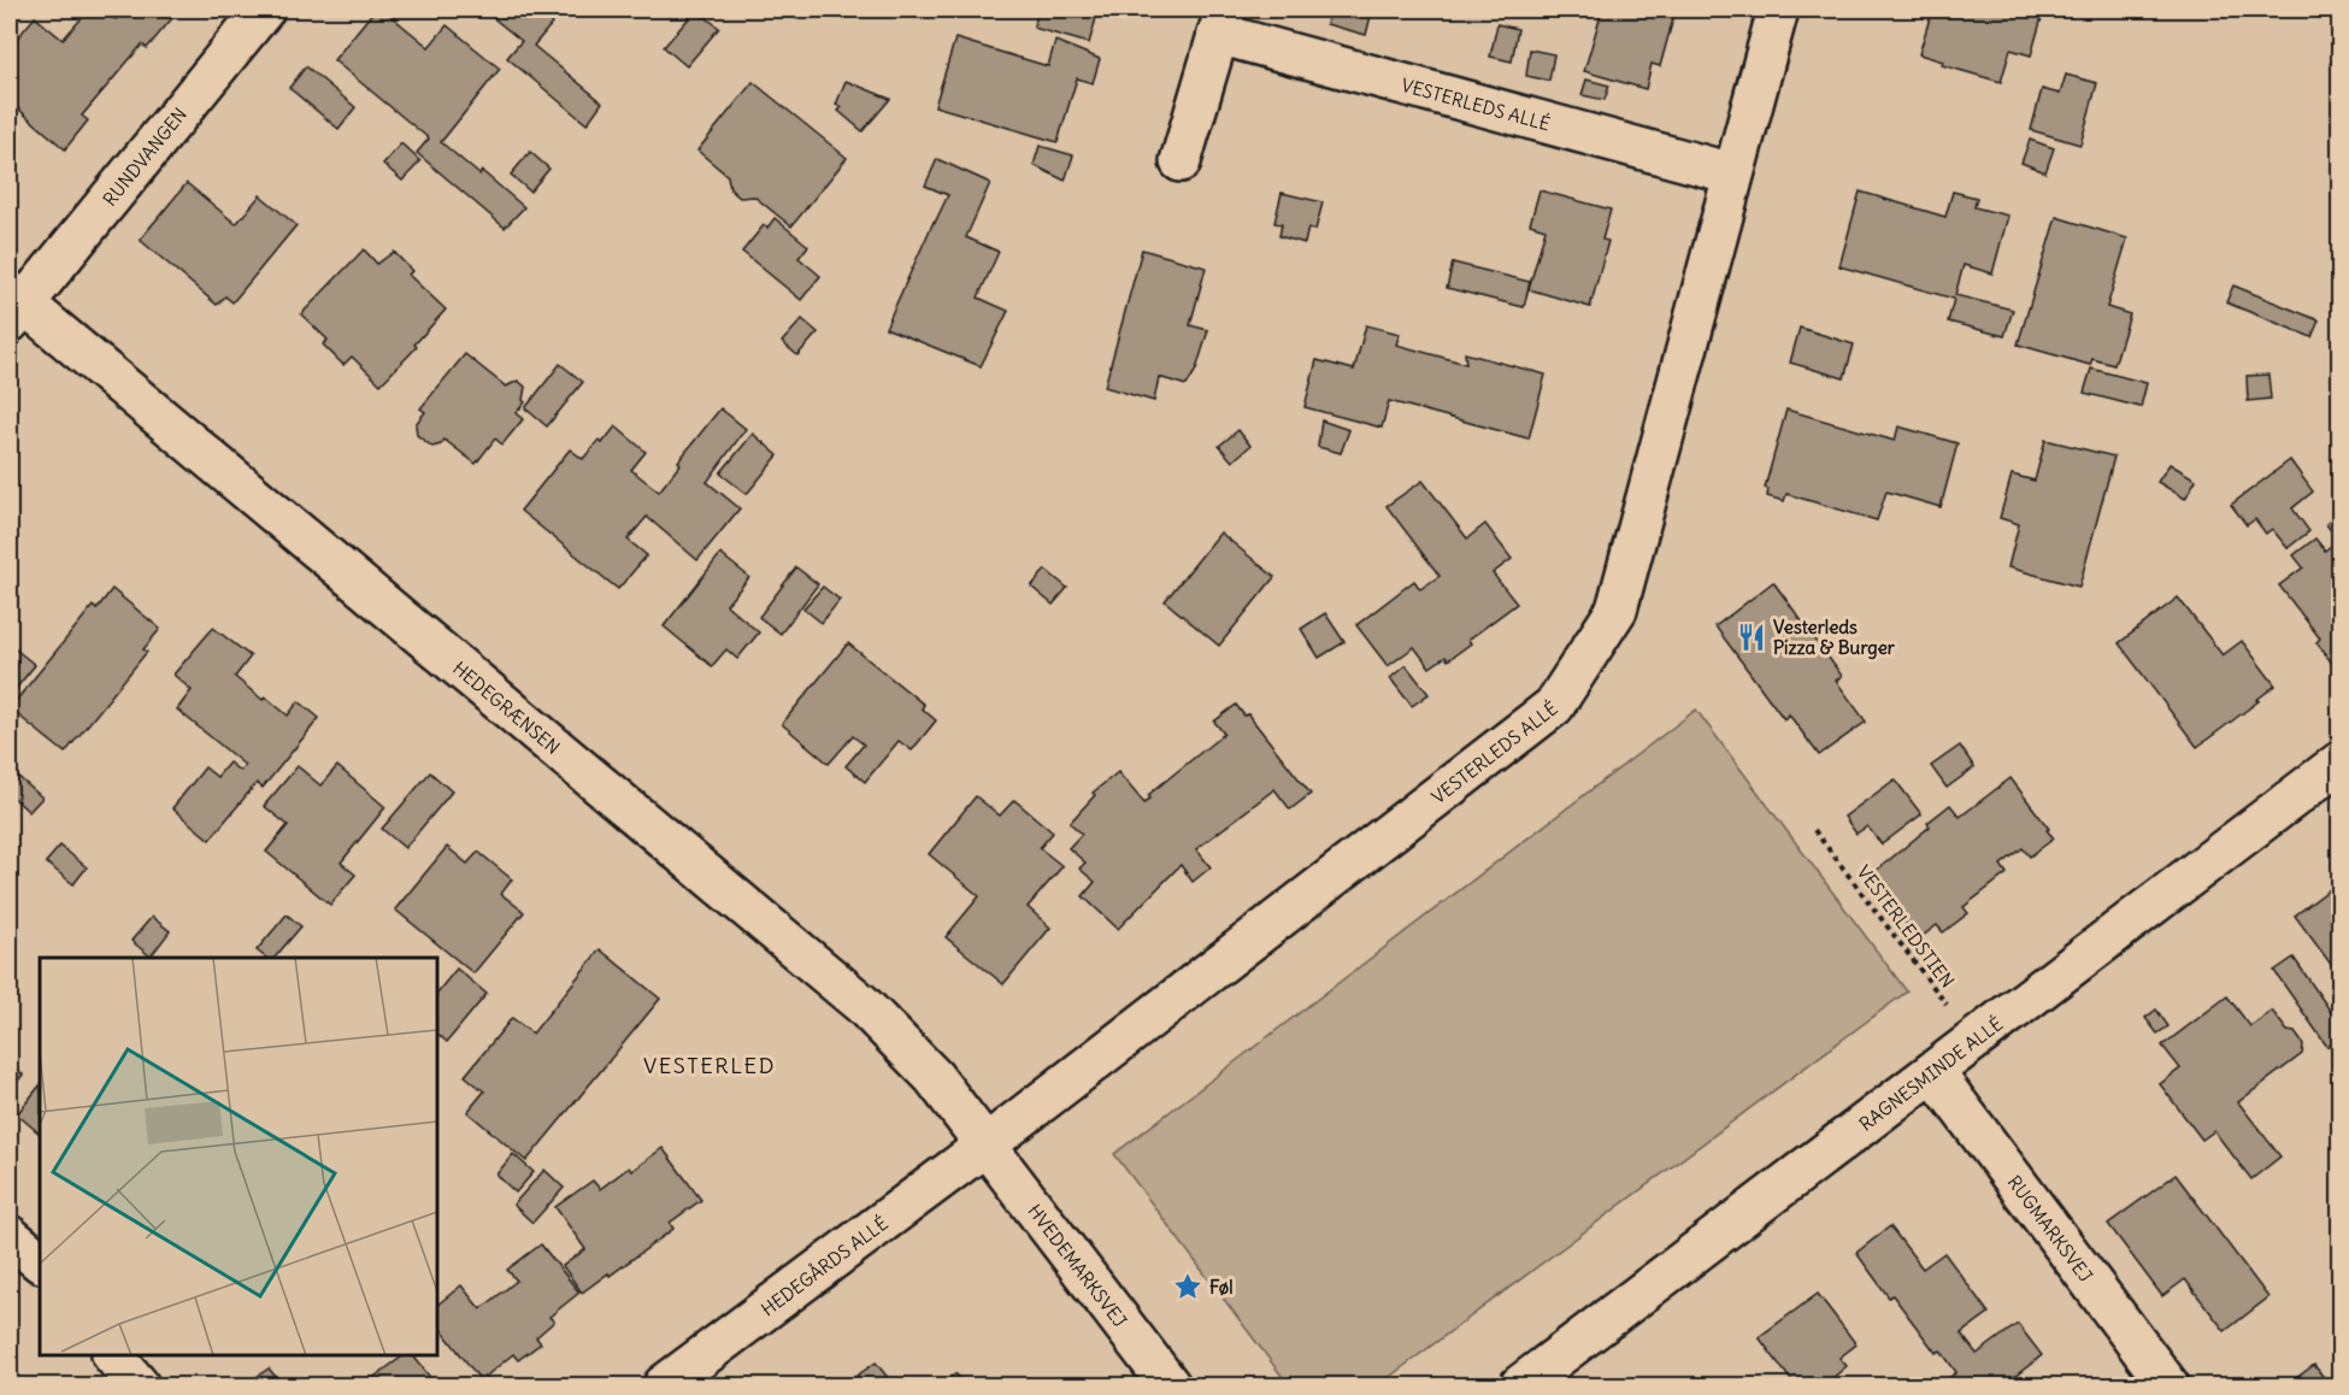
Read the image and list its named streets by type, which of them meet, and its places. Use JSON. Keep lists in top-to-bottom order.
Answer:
{
  "streets": {
    "street": [
      "VESTERLEDS ALLÉ",
      "RUNDVANGEN",
      "HEDEGRÆNSEN",
      "RAGNESMINDE ALLÉ",
      "RUGMARKSVEJ",
      "HEDEGÅRDS ALLÉ",
      "HVEDEMARKSVEJ"
    ],
    "path": ["VESTERLEDSTIEN"]
  },
  "crossings": [
    ["VESTERLEDS ALLÉ", "HEDEGRÆNSEN"],
    ["VESTERLEDS ALLÉ", "HEDEGÅRDS ALLÉ"],
    ["VESTERLEDS ALLÉ", "HVEDEMARKSVEJ"],
    ["RUNDVANGEN", "HEDEGRÆNSEN"],
    ["HEDEGRÆNSEN", "HEDEGÅRDS ALLÉ"],
    ["HEDEGRÆNSEN", "HVEDEMARKSVEJ"],
    ["VESTERLEDSTIEN", "RAGNESMINDE ALLÉ"],
    ["RAGNESMINDE ALLÉ", "RUGMARKSVEJ"],
    ["HEDEGÅRDS ALLÉ", "HVEDEMARKSVEJ"]
  ],
  "districts": ["VESTERLED"],
  "places": {
    "restaurant": ["Vesterleds Pizza & Burger"],
    "place": ["Føl"]
  }
}
